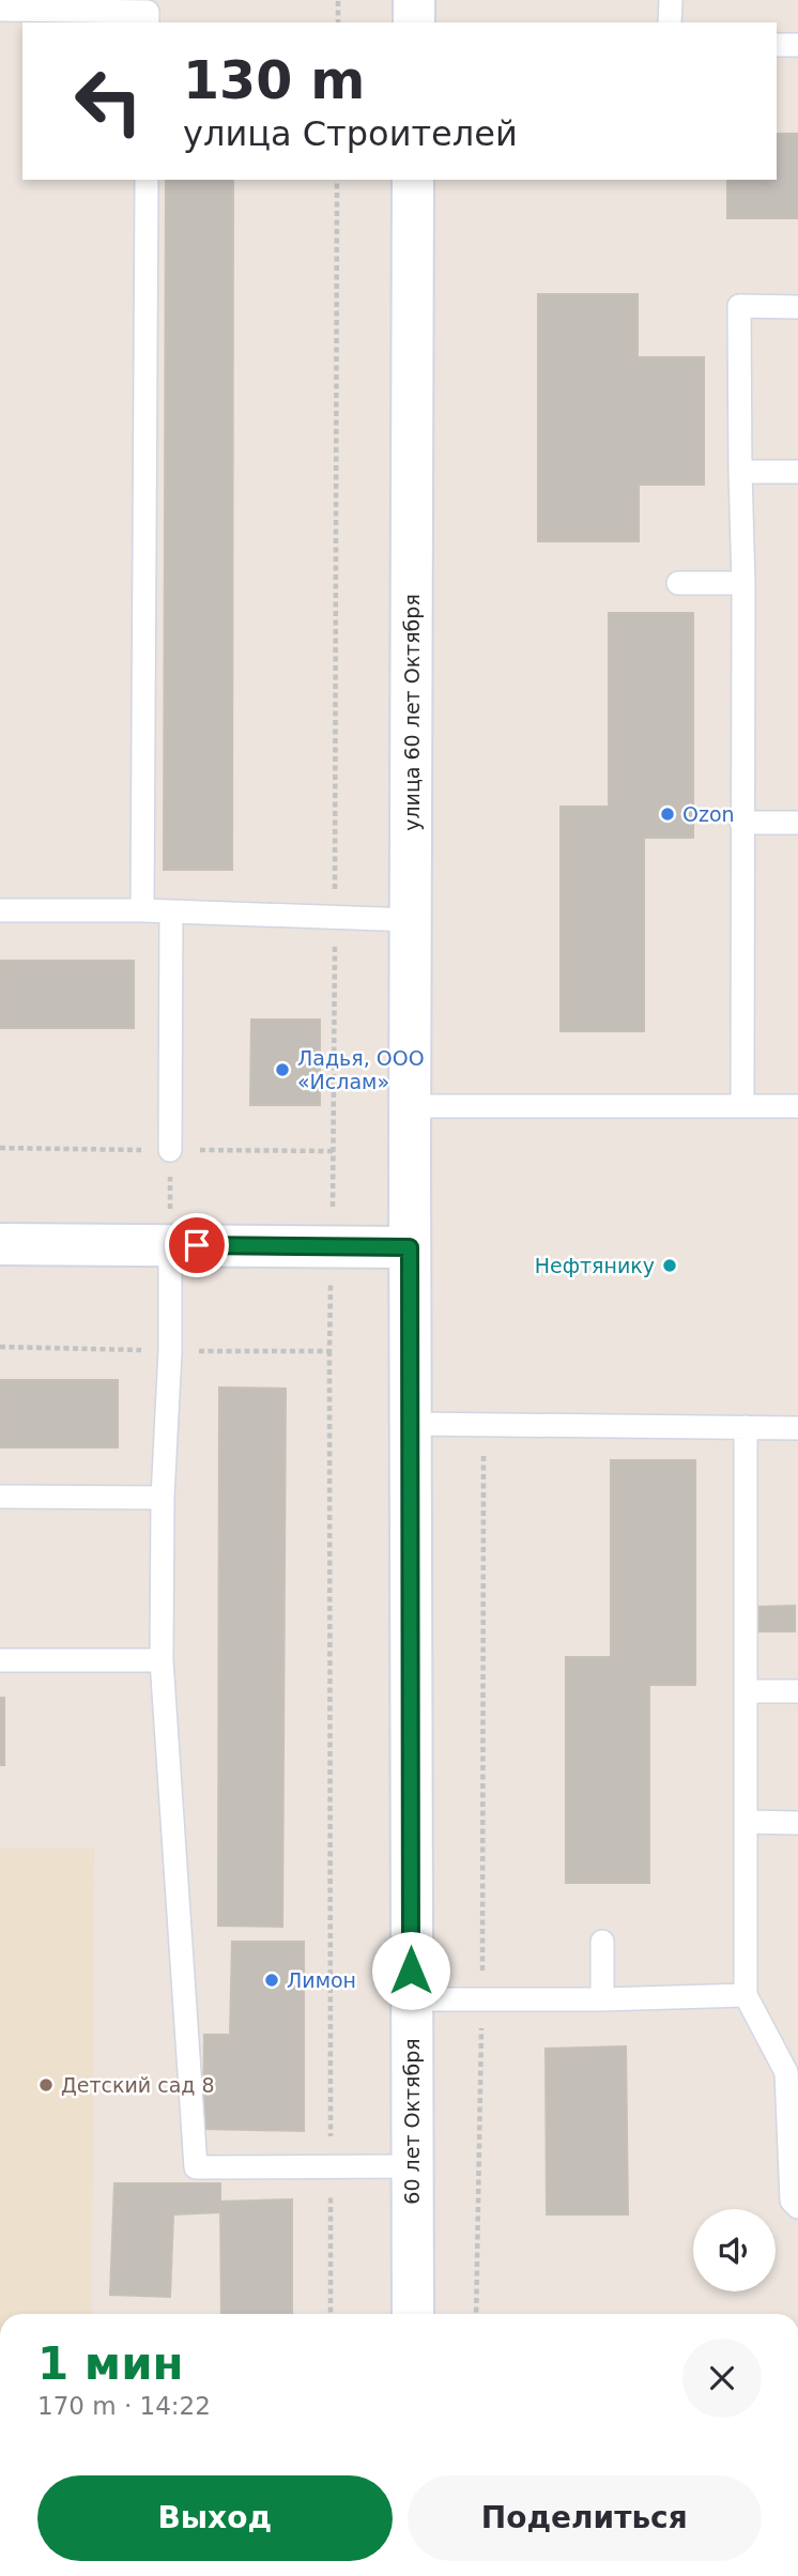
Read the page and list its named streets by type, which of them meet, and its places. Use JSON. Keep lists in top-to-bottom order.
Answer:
{
  "streets": {
    "main road": ["улица 60 лет Октября", "60 лет Октября"]
  },
  "crossings": [
    ["улица 60 лет Октября", "60 лет Октября"]
  ],
  "places": [
    "Ozon",
    "Ладья, ООО «Ислам»",
    "Нефтянику",
    "Лимон",
    "Детский сад 8"
  ],
  "page": {
    "turn": ["130 m", "улица Строителей"],
    "heading": ["1 мин", "170 m · 14:22"],
    "buttons": ["Выход", "Поделиться"]
  }
}
